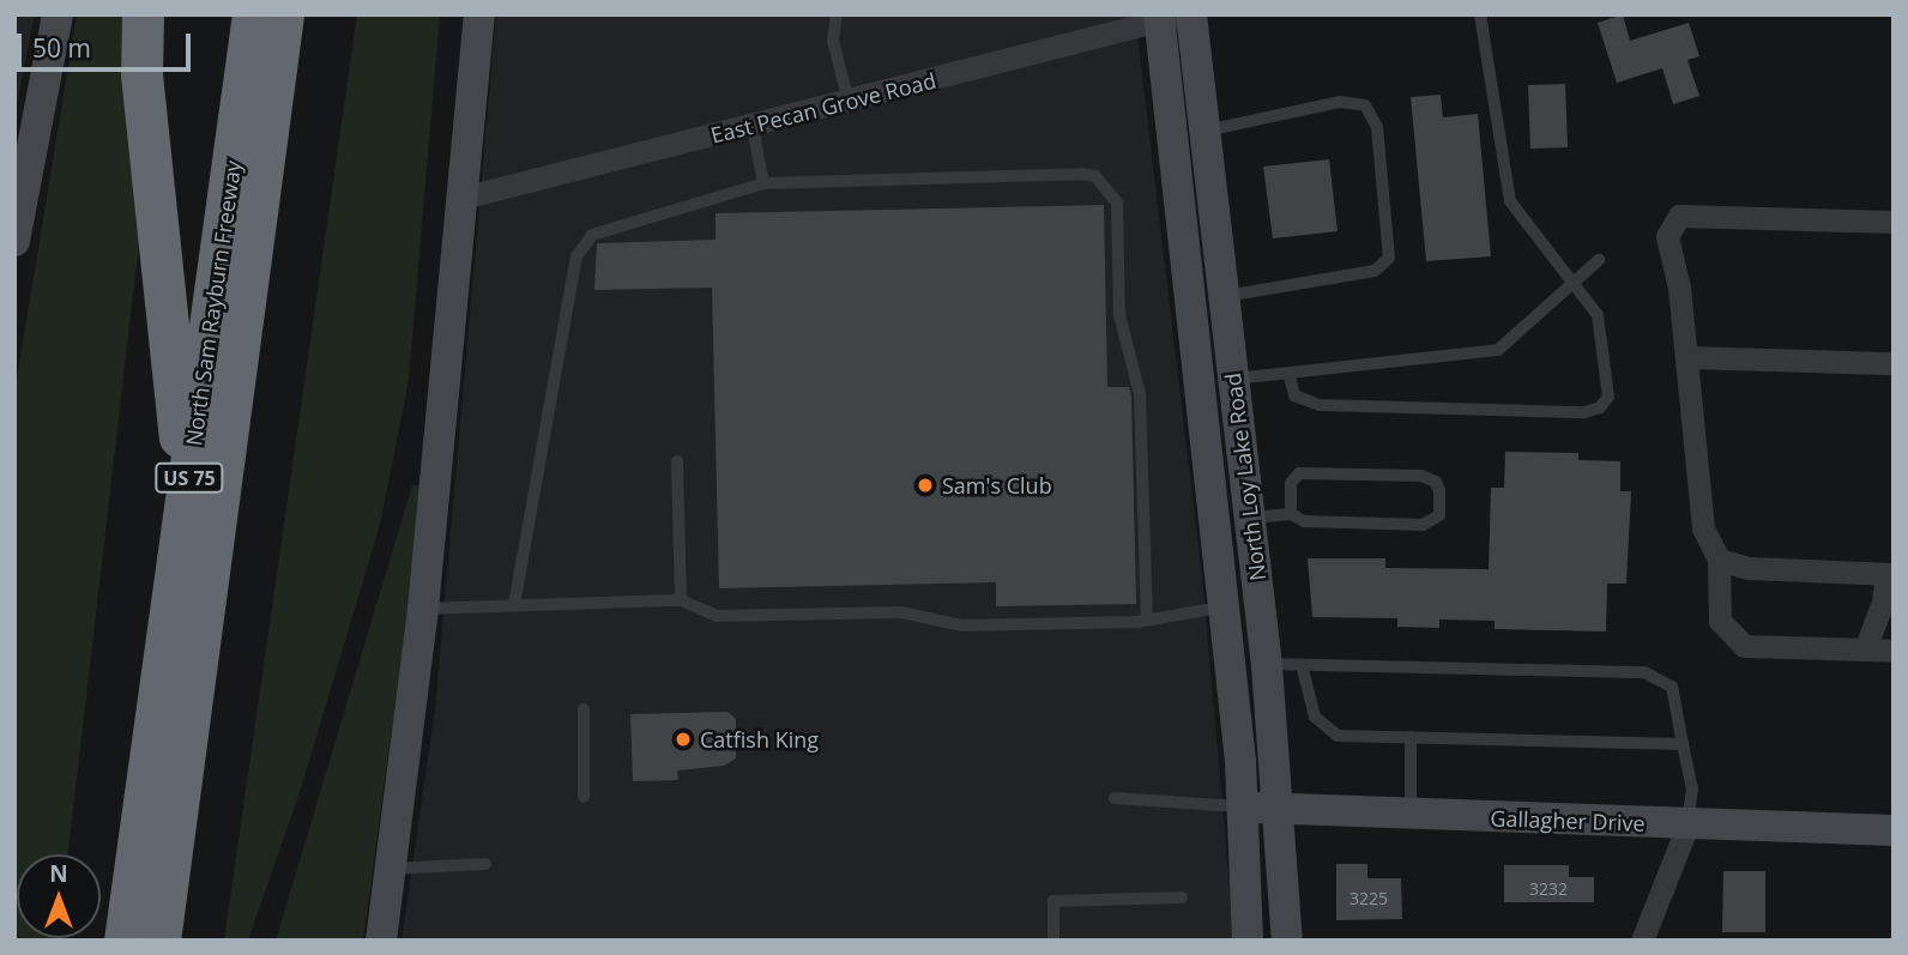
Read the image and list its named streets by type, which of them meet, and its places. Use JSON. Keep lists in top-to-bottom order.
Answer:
{
  "streets": {
    "highway": ["North Sam Rayburn Freeway", "US 75"],
    "main road": ["North Loy Lake Road", "Gallagher Drive"],
    "street": ["East Pecan Grove Road"]
  },
  "crossings": [
    ["East Pecan Grove Road", "North Loy Lake Road"],
    ["North Loy Lake Road", "Gallagher Drive"]
  ],
  "places": ["Sam's Club", "Catfish King"],
  "house_numbers": ["3232", "3225"],
  "scale_bar": "50 m",
  "north": "top"
}
